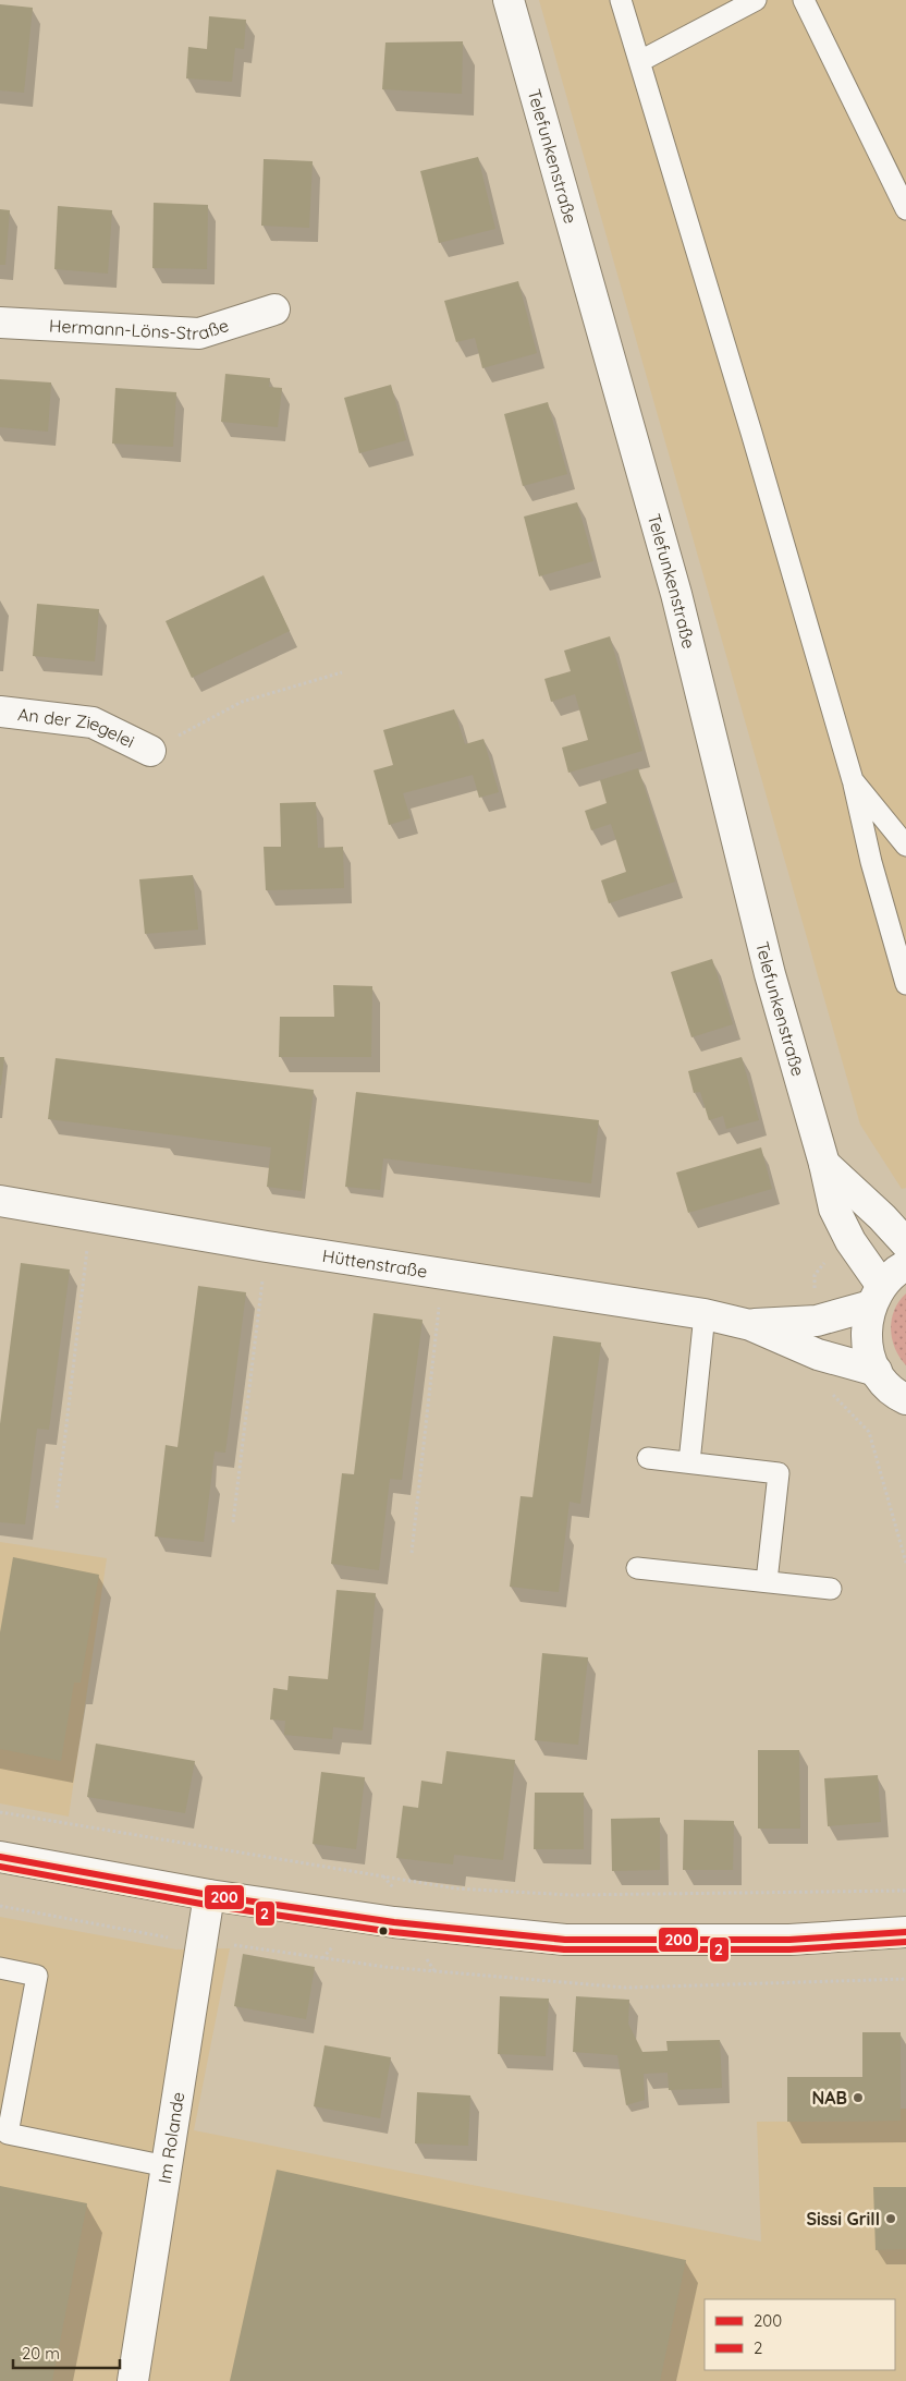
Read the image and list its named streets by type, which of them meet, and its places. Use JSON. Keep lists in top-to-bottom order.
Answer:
{
  "streets": {
    "street": [
      "Telefunkenstraße",
      "Hermann-Löns-Straße",
      "An der Ziegelei",
      "Hüttenstraße",
      "Im Rolande"
    ]
  },
  "places": ["NAB", "Sissi Grill"],
  "lines": ["transit line 200", "transit line 2"],
  "legend": ["200", "2"],
  "scale_bar": "20 m"
}
